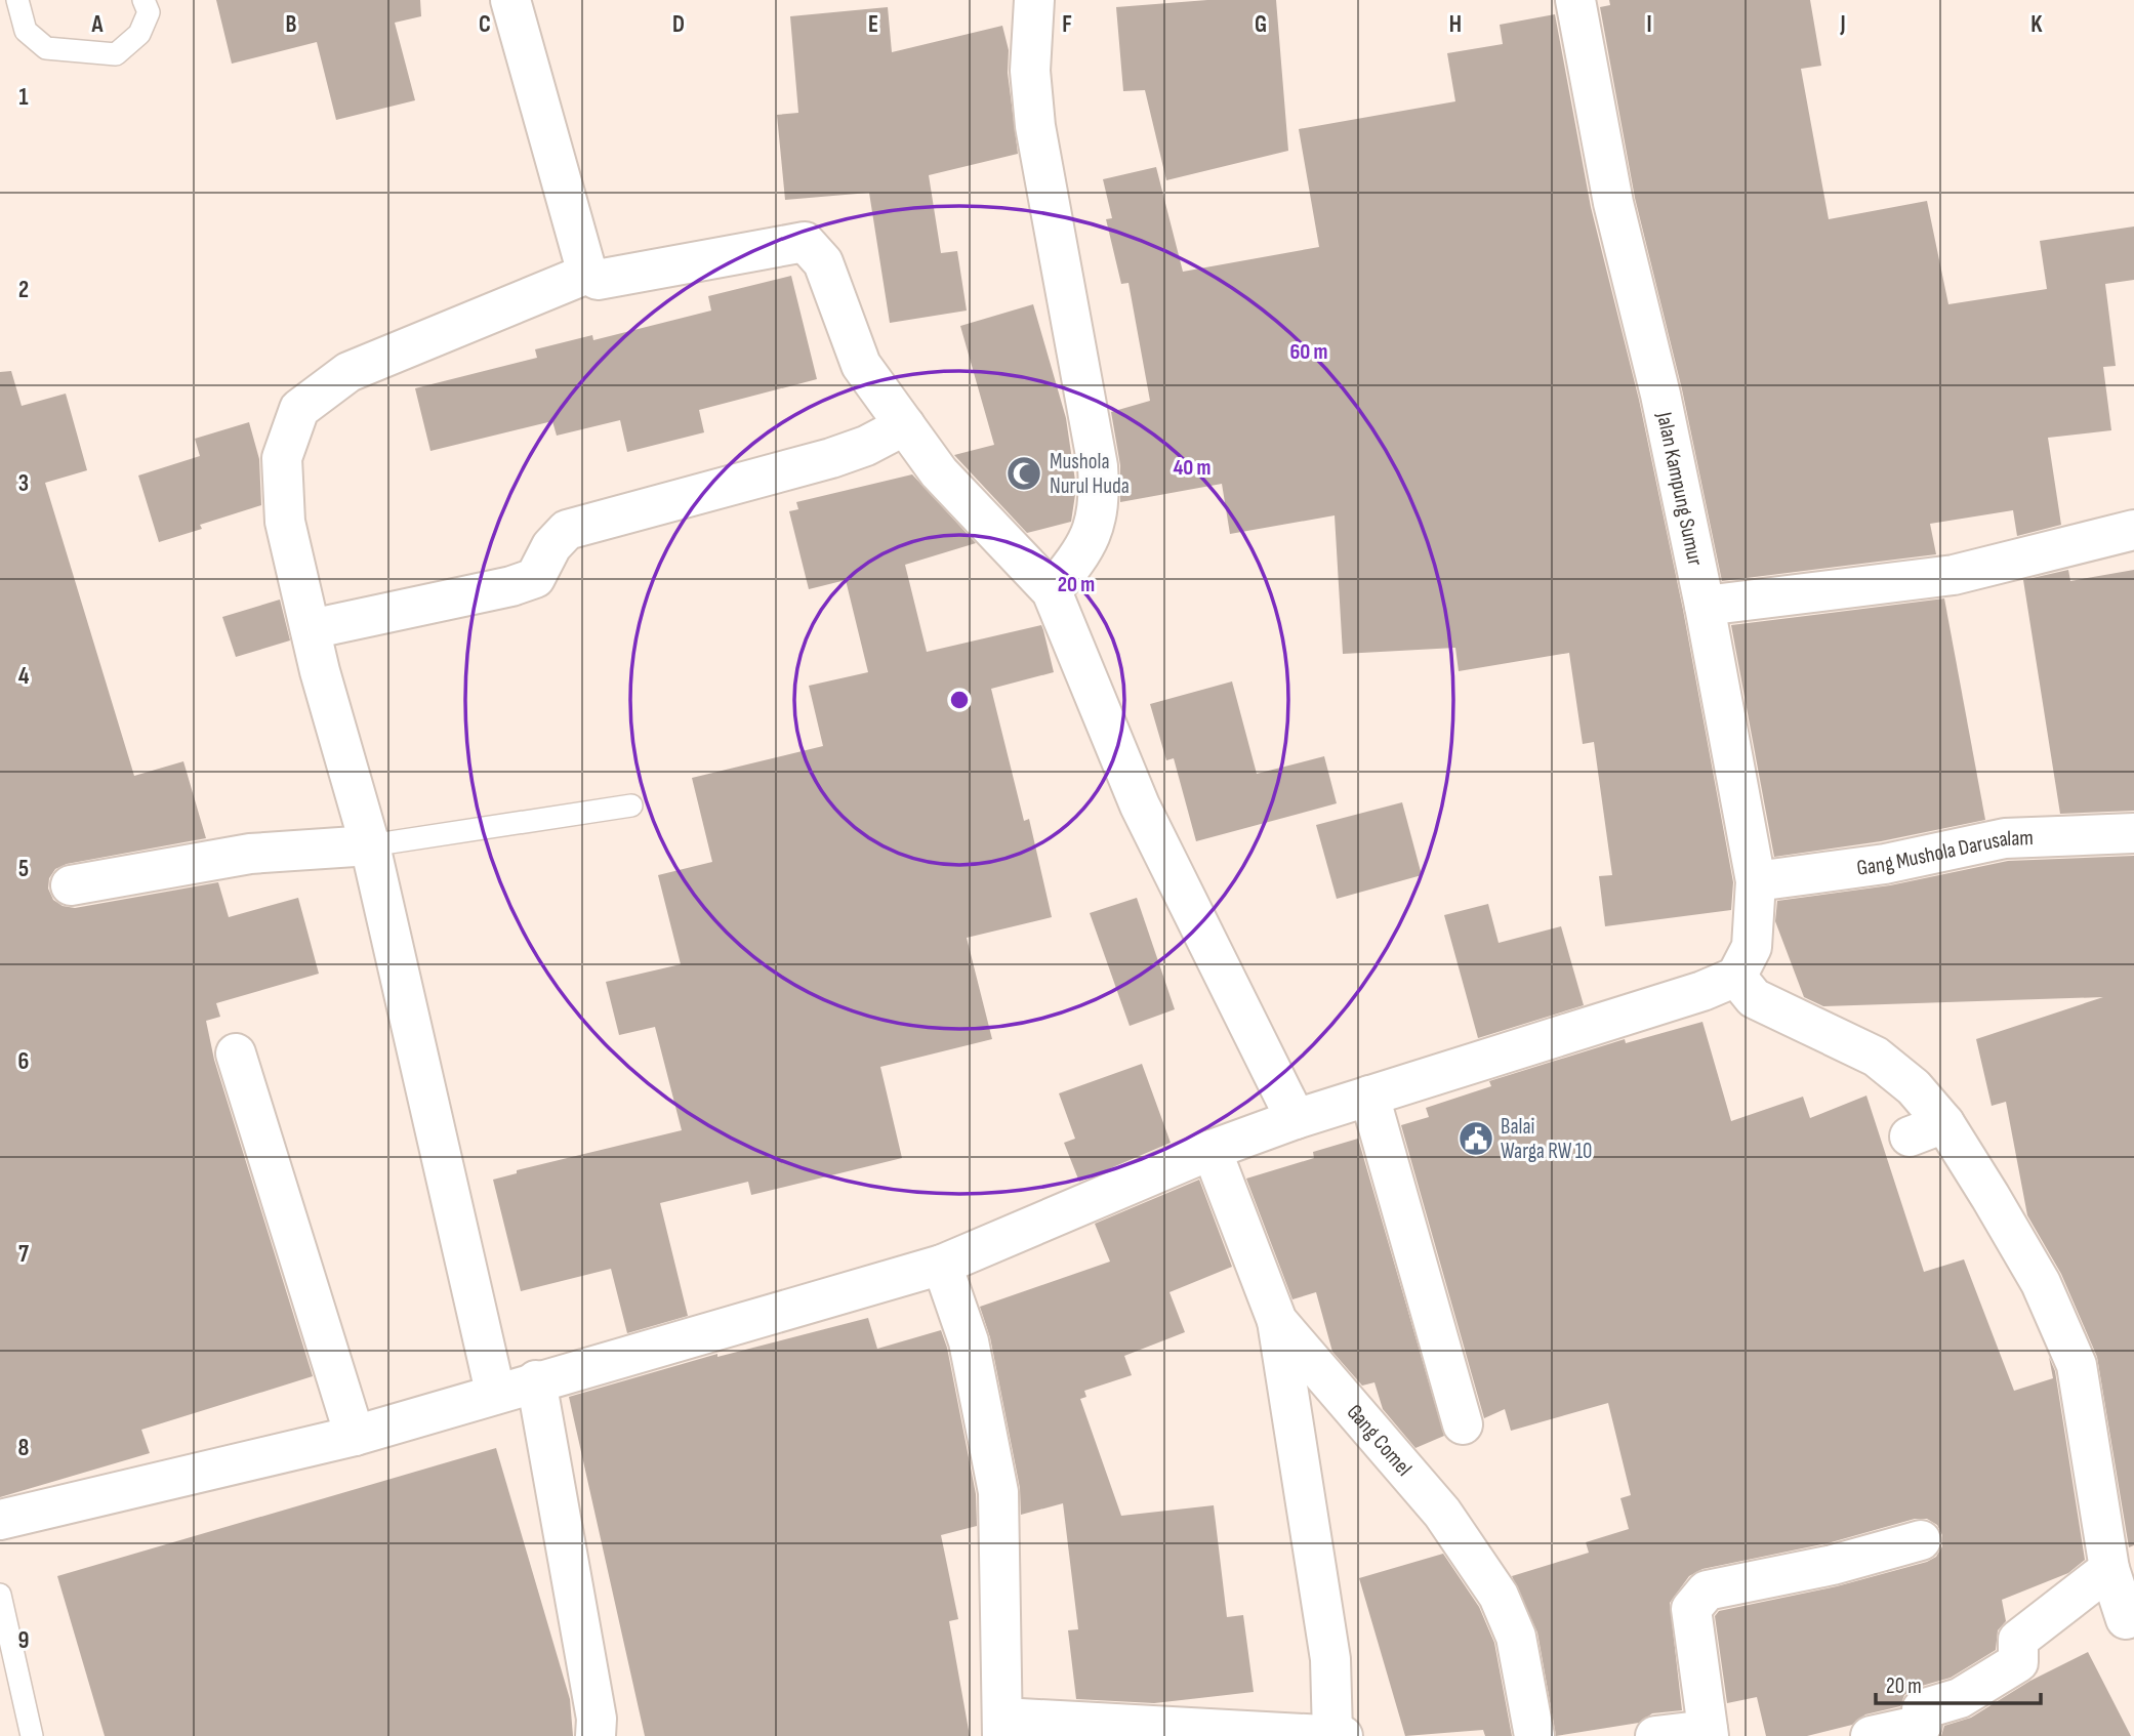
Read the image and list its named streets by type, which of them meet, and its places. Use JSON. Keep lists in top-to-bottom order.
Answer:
{
  "streets": {
    "street": ["Jalan Kampung Sumur", "Gang Mushola Darusalam", "Gang Comel"]
  },
  "crossings": [
    ["Jalan Kampung Sumur", "Gang Mushola Darusalam"]
  ],
  "places": {
    "mosque": ["Mushola Nurul Huda"],
    "public building": ["Balai Warga RW 10"]
  },
  "scale_bar": "20 m",
  "grid": {
    "columns": [
      "A",
      "B",
      "C",
      "D",
      "E",
      "F",
      "G",
      "H",
      "I",
      "J",
      "K"
    ],
    "rows": [
      "1",
      "2",
      "3",
      "4",
      "5",
      "6",
      "7",
      "8",
      "9"
    ]
  },
  "rings": ["60 m", "40 m", "20 m"]
}
